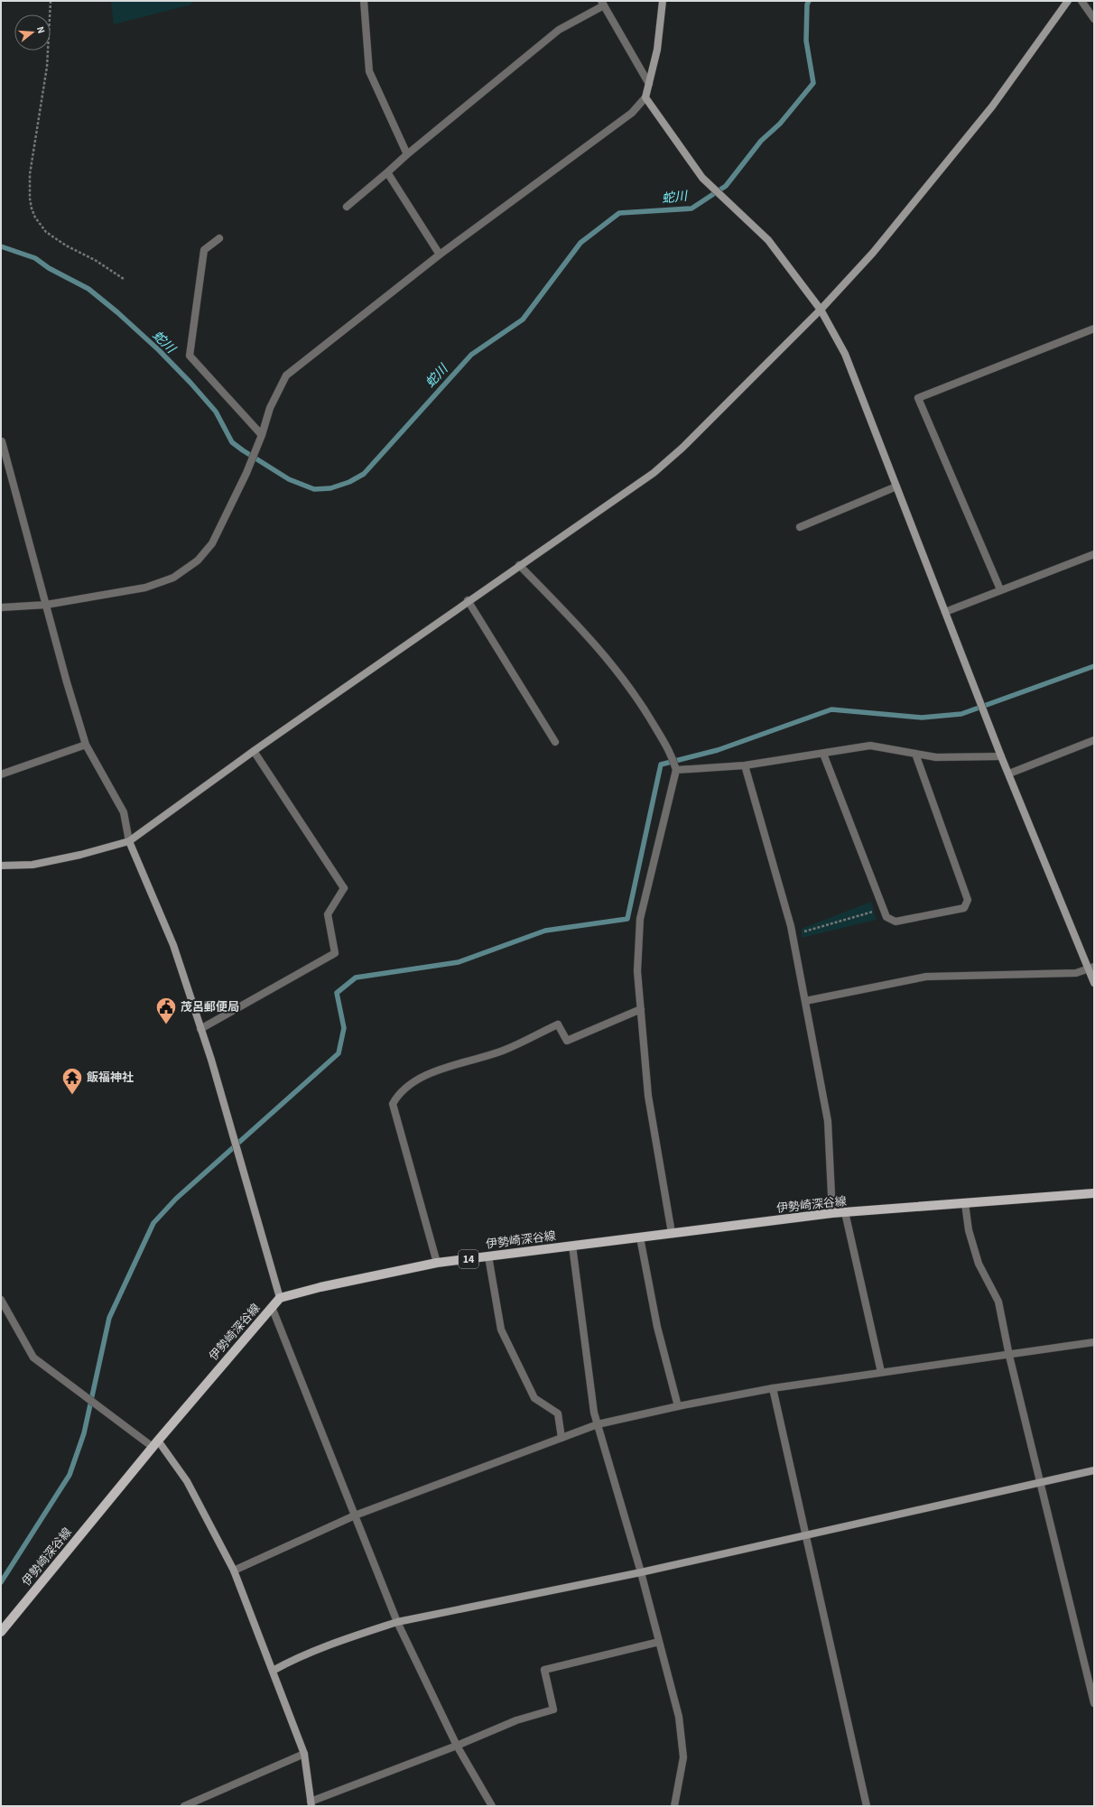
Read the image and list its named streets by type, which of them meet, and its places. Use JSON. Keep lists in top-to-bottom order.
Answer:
{
  "streets": {
    "main road": ["伊勢崎深谷線", "14"]
  },
  "water": ["蛇川"],
  "places": {
    "public building": ["茂呂郵便局"],
    "temple": ["飯福神社"]
  },
  "north": "right"
}
